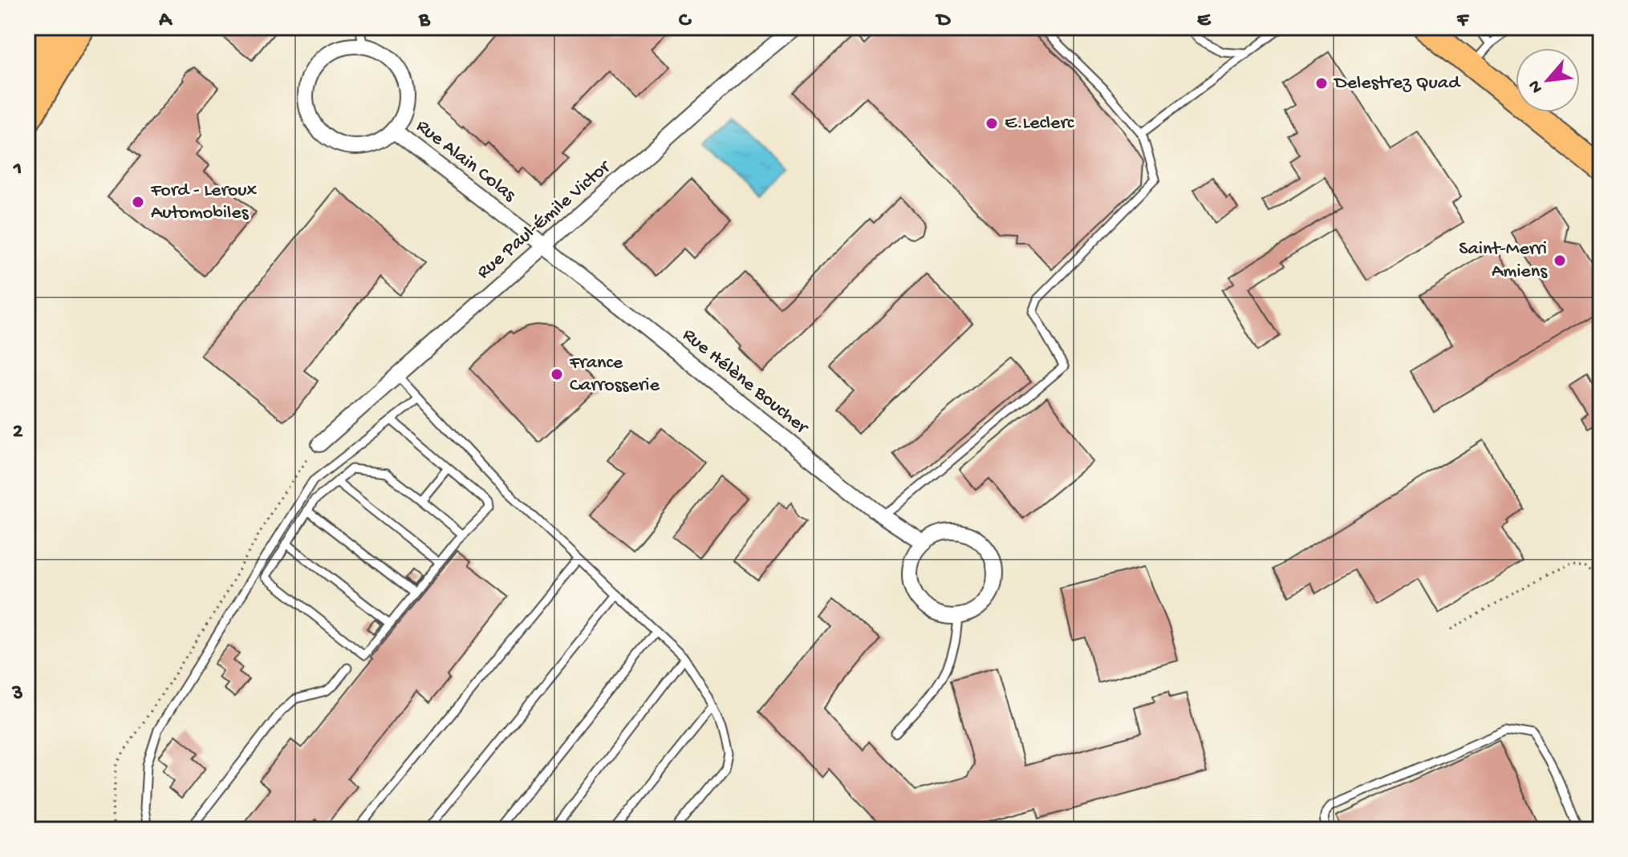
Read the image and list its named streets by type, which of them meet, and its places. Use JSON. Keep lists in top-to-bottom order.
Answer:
{
  "streets": {
    "street": ["Rue Alain Colas", "Rue Paul-Émile Victor", "Rue Hélène Boucher"]
  },
  "crossings": [
    ["Rue Alain Colas", "Rue Paul-Émile Victor"],
    ["Rue Alain Colas", "Rue Hélène Boucher"],
    ["Rue Paul-Émile Victor", "Rue Hélène Boucher"]
  ],
  "places": [
    "Delestrez Quad",
    "E.Leclerc",
    "Ford - Leroux Automobiles",
    "Saint-Merri Amiens",
    "France Carrosserie"
  ],
  "north": "bottom left",
  "grid": {
    "columns": [
      "A",
      "B",
      "C",
      "D",
      "E",
      "F"
    ],
    "rows": ["1", "2", "3"]
  }
}
